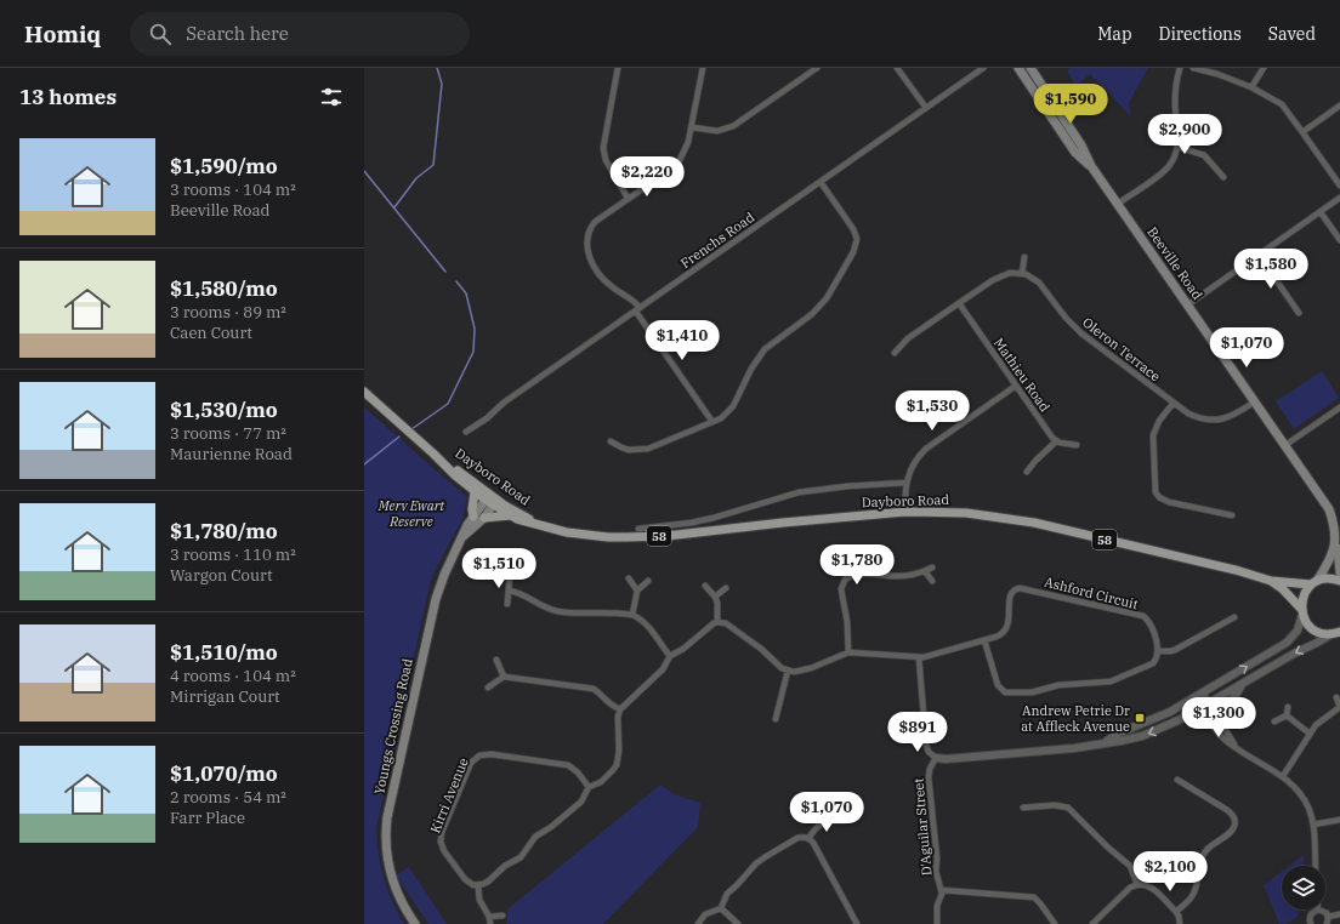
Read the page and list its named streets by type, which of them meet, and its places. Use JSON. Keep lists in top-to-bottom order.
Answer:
{
  "streets": {
    "main road": [
      "Beeville Road",
      "Dayboro Road",
      "58",
      "Youngs Crossing Road"
    ],
    "street": [
      "Frenchs Road",
      "Oleron Terrace",
      "Mathieu Road",
      "Ashford Circuit",
      "Kirri Avenue",
      "D'Aguilar Street"
    ]
  },
  "crossings": [
    ["Beeville Road", "Oleron Terrace"],
    ["Dayboro Road", "58"],
    ["Dayboro Road", "Youngs Crossing Road"]
  ],
  "parks": ["Merv Ewart Reserve"],
  "places": {
    "transit": ["Andrew Petrie Dr at Affleck Avenue"]
  },
  "page": {
    "header": "Homiq",
    "search": "Search here",
    "nav": ["Map", "Directions", "Saved"],
    "heading": "13 homes",
    "price": [
      "$1,590",
      "$2,900",
      "$2,220",
      "$1,580",
      "$1,410",
      "$1,070",
      "$1,530",
      "$1,780",
      "$1,510",
      "$1,300",
      "$891",
      "$1,070",
      "$2,100"
    ],
    "list": [
      {
        "name": "$1,590/mo",
        "note": "3 rooms · 104 m² · Beeville Road"
      },
      {
        "name": "$1,580/mo",
        "note": "3 rooms · 89 m² · Caen Court"
      },
      {
        "name": "$1,530/mo",
        "note": "3 rooms · 77 m² · Maurienne Road"
      },
      {
        "name": "$1,780/mo",
        "note": "3 rooms · 110 m² · Wargon Court"
      },
      {
        "name": "$1,510/mo",
        "note": "4 rooms · 104 m² · Mirrigan Court"
      },
      {
        "name": "$1,070/mo",
        "note": "2 rooms · 54 m² · Farr Place"
      }
    ]
  }
}
